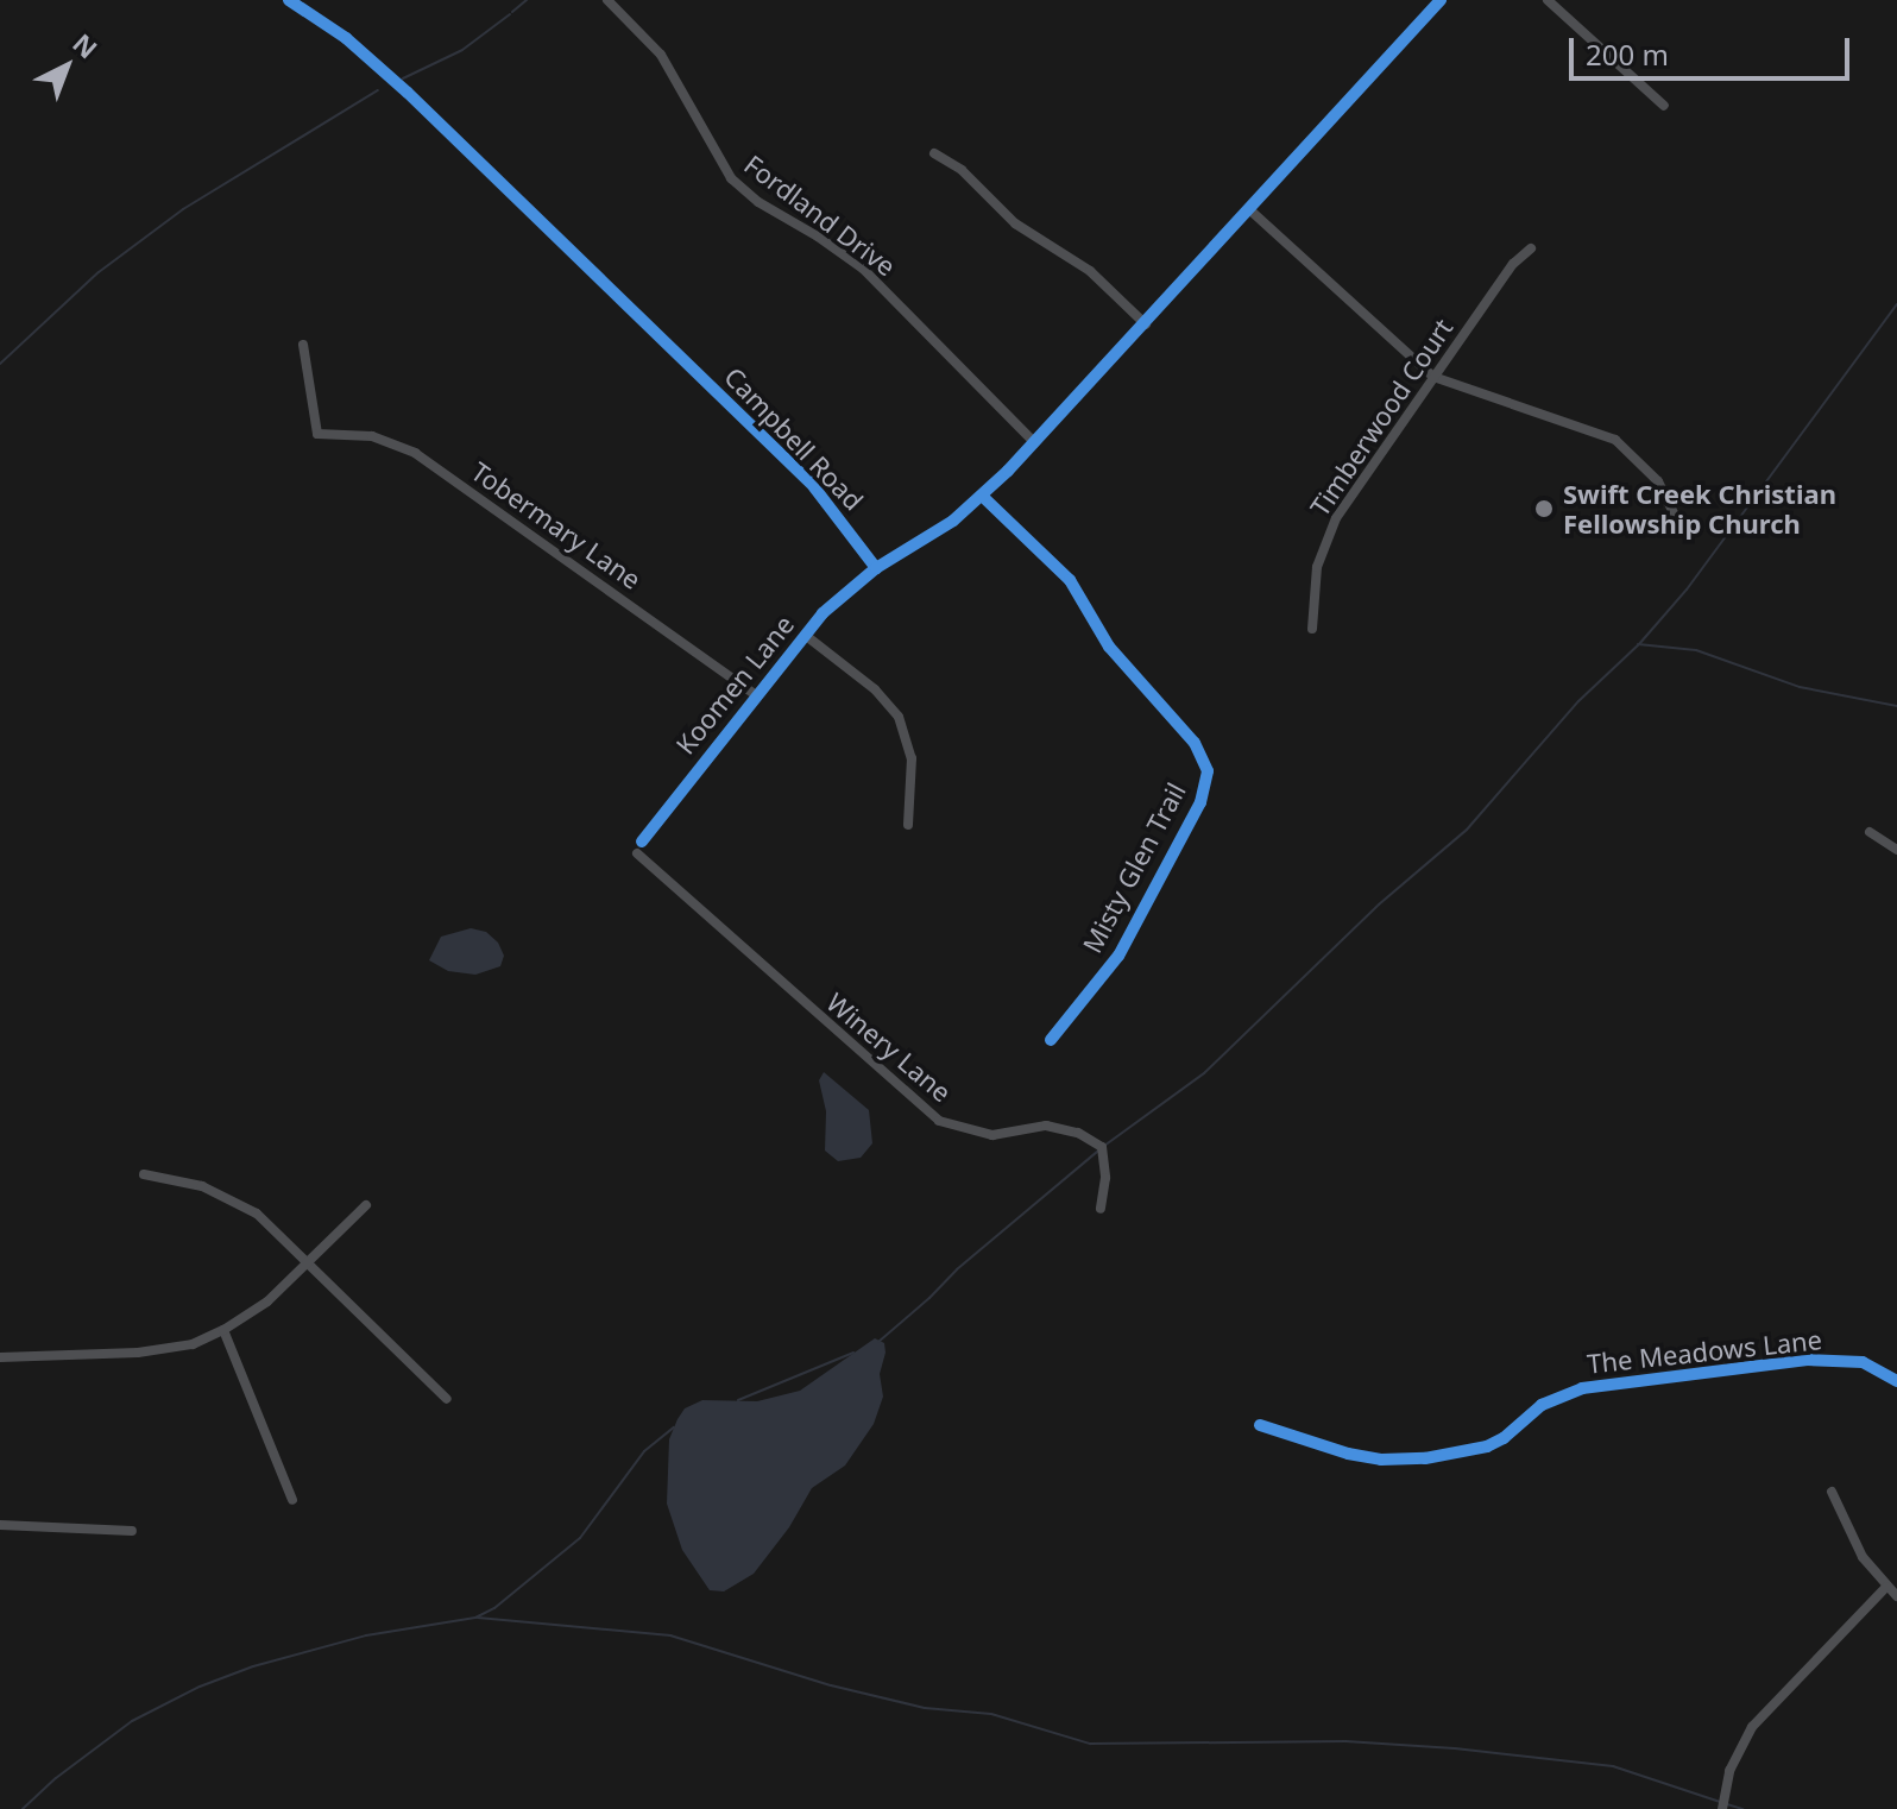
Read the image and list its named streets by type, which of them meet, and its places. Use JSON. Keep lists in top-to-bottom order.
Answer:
{
  "streets": {
    "street": [
      "Fordland Drive",
      "Timberwood Court",
      "Campbell Road",
      "Tobermary Lane",
      "Koomen Lane",
      "Misty Glen Trail",
      "Winery Lane",
      "The Meadows Lane"
    ]
  },
  "crossings": [
    ["Campbell Road", "Koomen Lane"],
    ["Tobermary Lane", "Koomen Lane"],
    ["Koomen Lane", "Winery Lane"]
  ],
  "places": ["Swift Creek Christian Fellowship Church"],
  "scale_bar": "200 m",
  "north": "top right"
}
